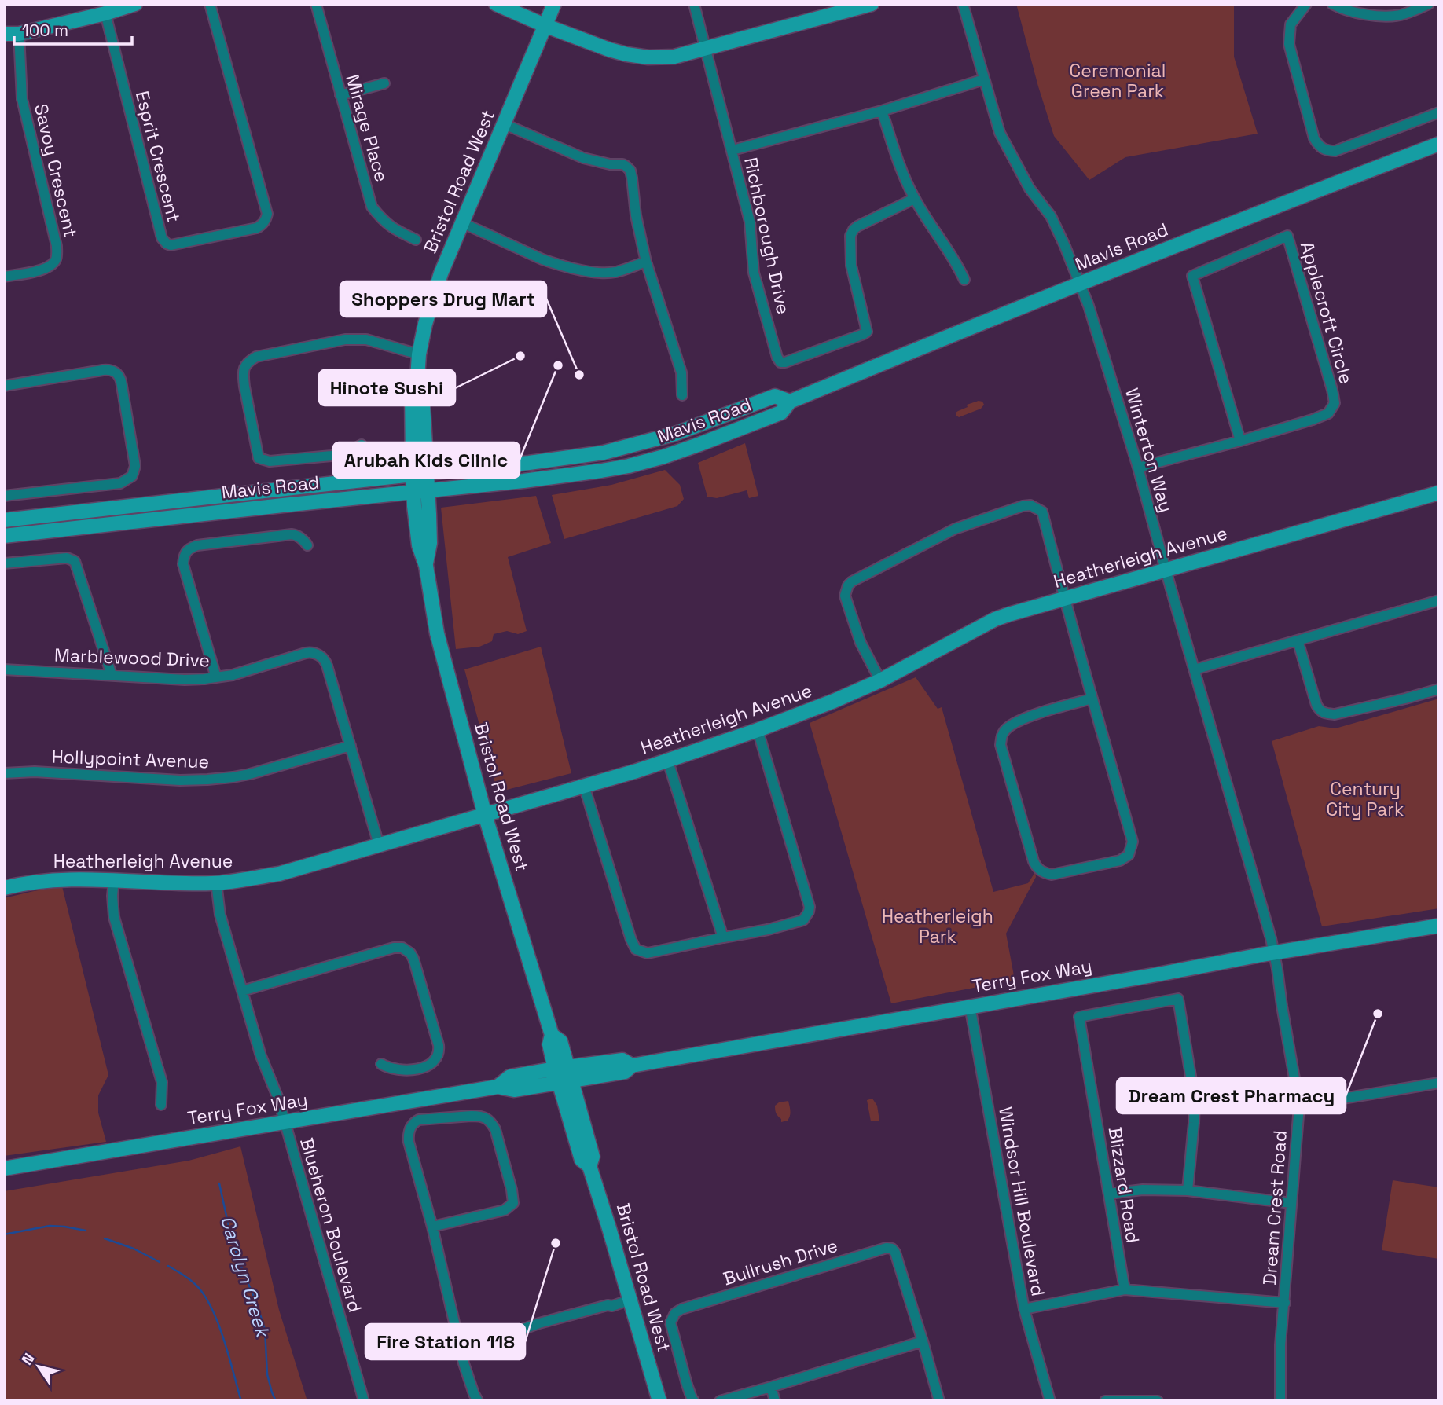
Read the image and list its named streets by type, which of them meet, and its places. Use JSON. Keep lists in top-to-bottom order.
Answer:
{
  "streets": {
    "street": [
      "Mirage Place",
      "Esprit Crescent",
      "Savoy Crescent",
      "Bristol Road West",
      "Richborough Drive",
      "Mavis Road",
      "Applecroft Circle",
      "Winterton Way",
      "Heatherleigh Avenue",
      "Marblewood Drive",
      "Hollypoint Avenue",
      "Terry Fox Way",
      "Blizzard Road",
      "Windsor Hill Boulevard",
      "Dream Crest Road",
      "Blueheron Boulevard",
      "Bullrush Drive"
    ]
  },
  "crossings": [
    ["Bristol Road West", "Mavis Road"],
    ["Bristol Road West", "Heatherleigh Avenue"],
    ["Bristol Road West", "Terry Fox Way"],
    ["Mavis Road", "Winterton Way"],
    ["Applecroft Circle", "Winterton Way"],
    ["Winterton Way", "Heatherleigh Avenue"],
    ["Winterton Way", "Terry Fox Way"],
    ["Winterton Way", "Dream Crest Road"],
    ["Heatherleigh Avenue", "Marblewood Drive"],
    ["Heatherleigh Avenue", "Blueheron Boulevard"],
    ["Marblewood Drive", "Hollypoint Avenue"],
    ["Terry Fox Way", "Windsor Hill Boulevard"],
    ["Terry Fox Way", "Dream Crest Road"],
    ["Terry Fox Way", "Blueheron Boulevard"]
  ],
  "water": ["Carolyn Creek"],
  "parks": ["Ceremonial Green Park", "Century City Park", "Heatherleigh Park"],
  "places": [
    "Hinote Sushi",
    "Arubah Kids Clinic",
    "Shoppers Drug Mart",
    "Dream Crest Pharmacy",
    "Fire Station 118"
  ],
  "scale_bar": "100 m",
  "north": "top left"
}
